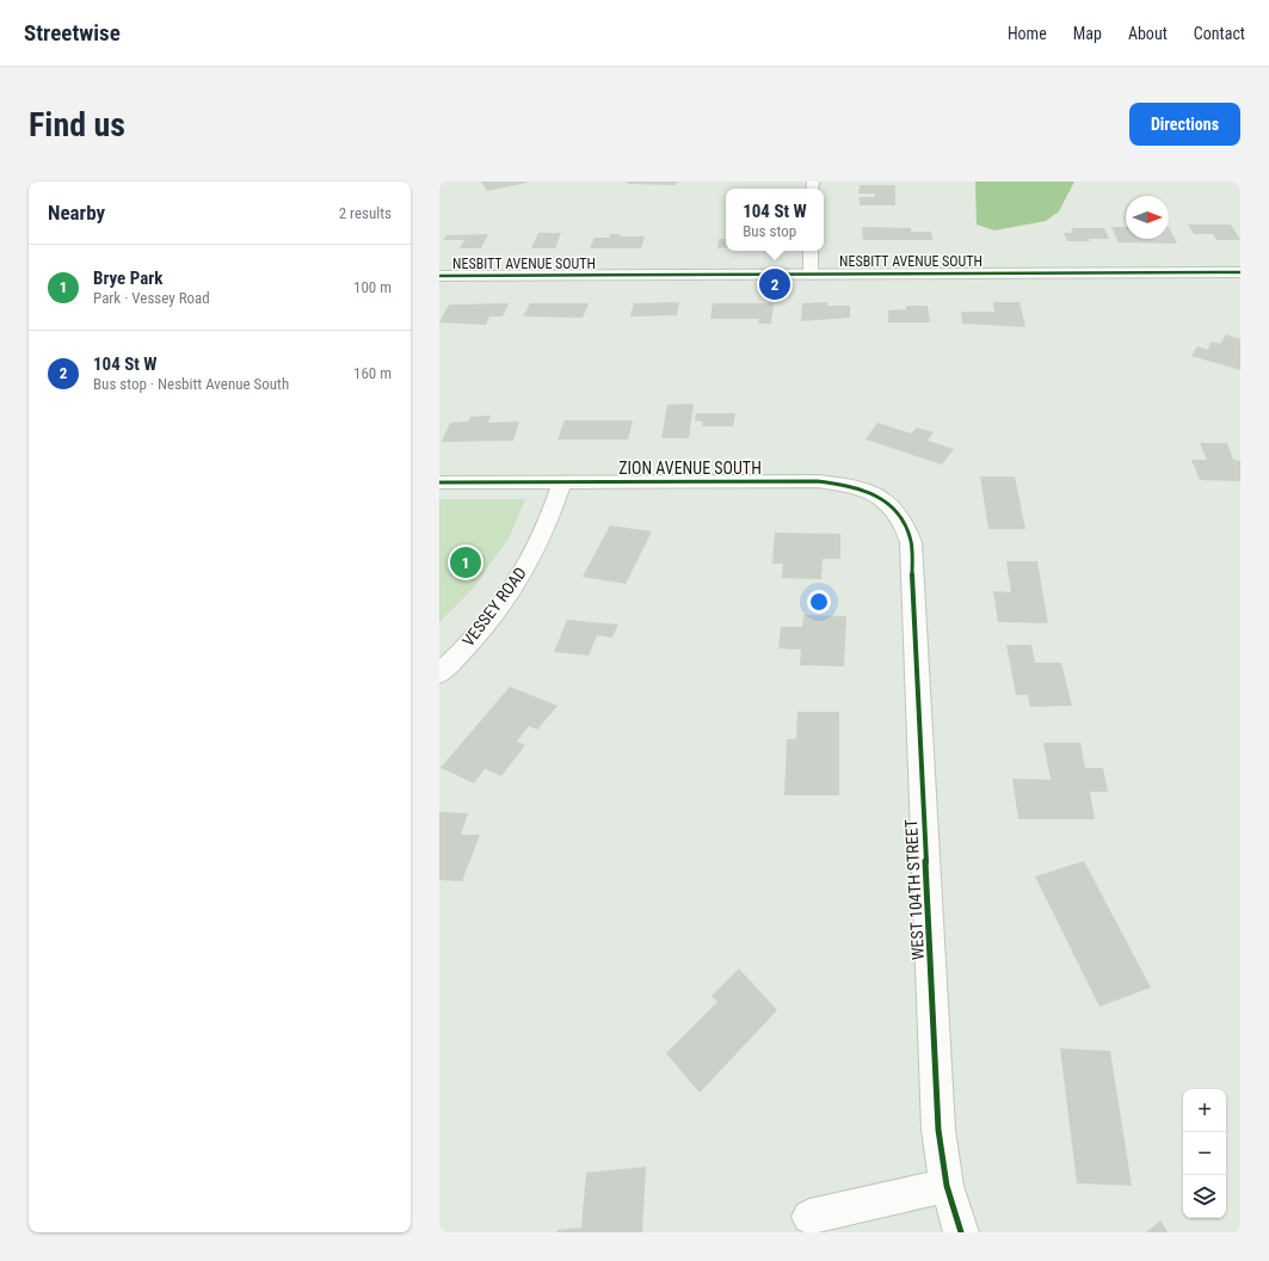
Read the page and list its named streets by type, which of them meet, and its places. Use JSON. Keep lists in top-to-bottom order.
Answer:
{
  "streets": {
    "street": [
      "NESBITT AVENUE SOUTH",
      "ZION AVENUE SOUTH",
      "VESSEY ROAD",
      "WEST 104TH STREET"
    ]
  },
  "crossings": [
    ["ZION AVENUE SOUTH", "VESSEY ROAD"],
    ["ZION AVENUE SOUTH", "WEST 104TH STREET"]
  ],
  "north": "right",
  "page": {
    "header": "Streetwise",
    "nav": [
      "Home",
      "Map",
      "About",
      "Contact"
    ],
    "buttons": "Directions",
    "title": "Find us",
    "heading": ["Nearby", "2 results"],
    "popup": ["104 St W", "Bus stop"],
    "list": [
      {
        "mark": "1",
        "name": "Brye Park",
        "note": "Park · Vessey Road",
        "value": "100 m"
      },
      {
        "mark": "2",
        "name": "104 St W",
        "note": "Bus stop · Nesbitt Avenue South",
        "value": "160 m"
      }
    ],
    "pins": ["2", "1"],
    "map_buttons": ["+", "−"]
  }
}
